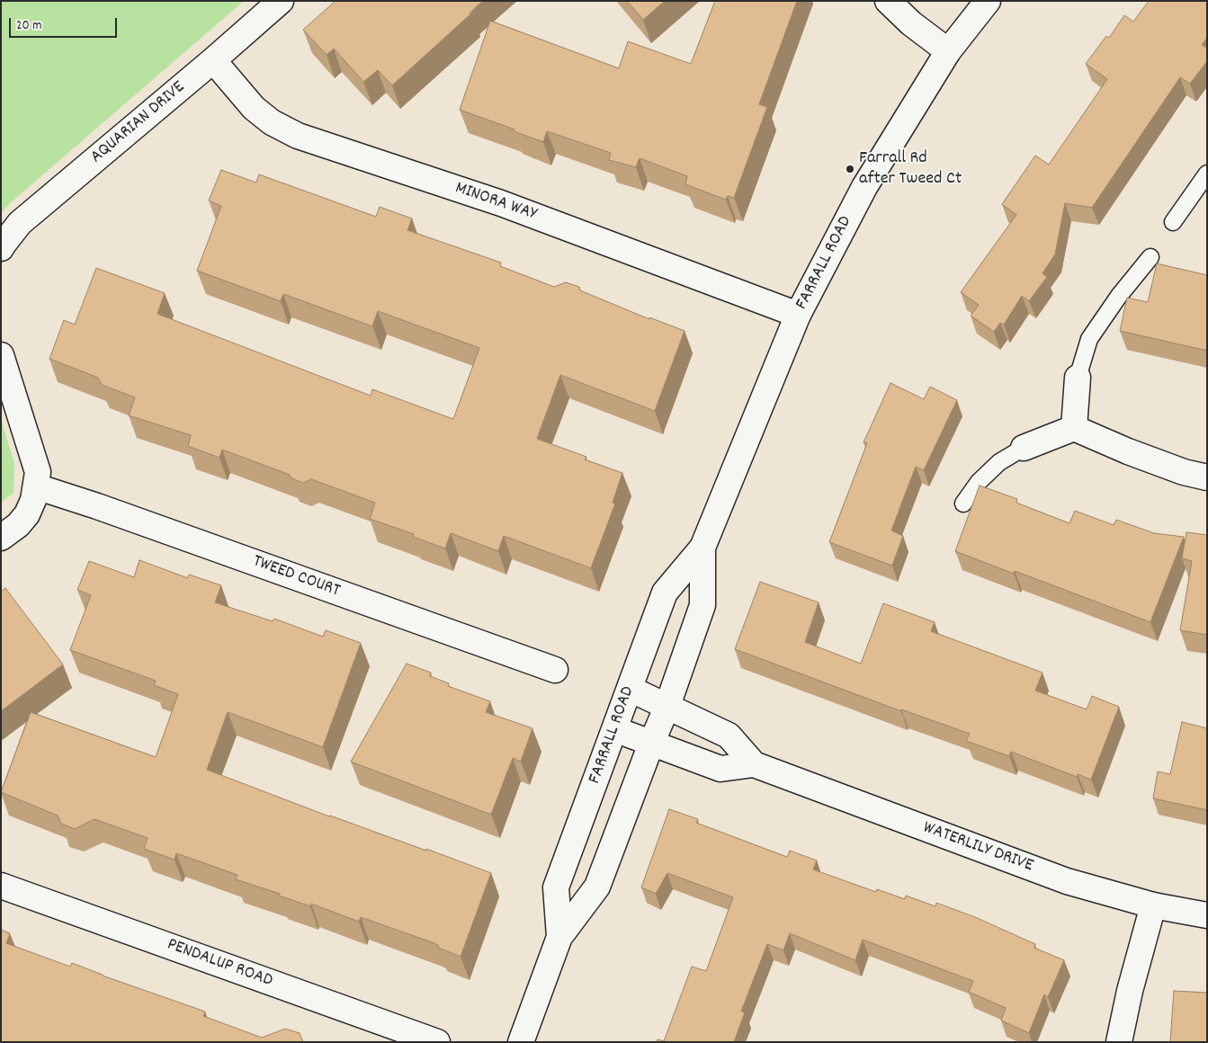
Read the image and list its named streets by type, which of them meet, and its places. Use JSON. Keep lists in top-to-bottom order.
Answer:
{
  "streets": {
    "street": [
      "AQUARIAN DRIVE",
      "MINORA WAY",
      "FARRALL ROAD",
      "TWEED COURT",
      "WATERLILY DRIVE",
      "PENDALUP ROAD"
    ]
  },
  "crossings": [
    ["AQUARIAN DRIVE", "MINORA WAY"],
    ["MINORA WAY", "FARRALL ROAD"],
    ["FARRALL ROAD", "WATERLILY DRIVE"]
  ],
  "places": ["Farrall Rd after Tweed Ct"],
  "scale_bar": "20 m"
}
